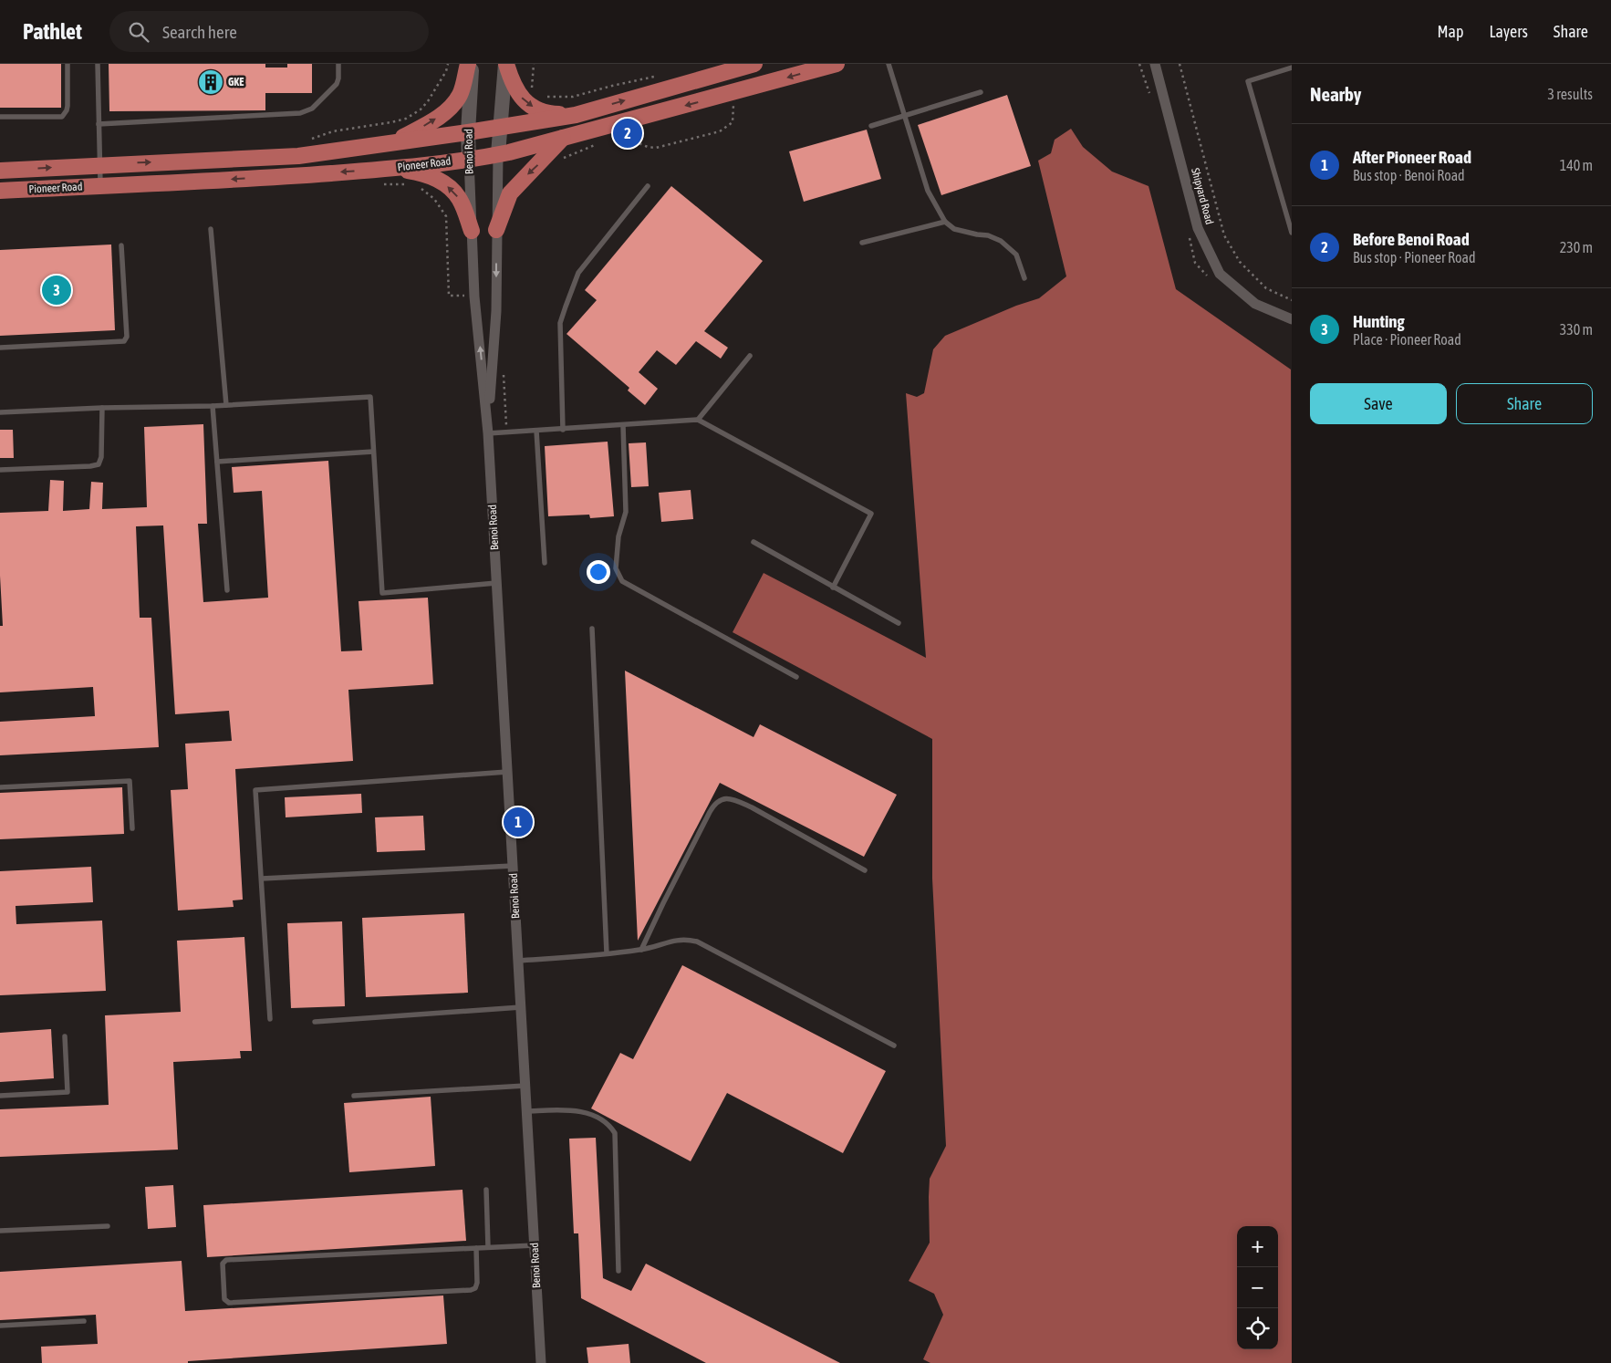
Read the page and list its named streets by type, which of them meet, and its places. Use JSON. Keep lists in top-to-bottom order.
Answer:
{
  "streets": {
    "main road": ["Benoi Road", "Pioneer Road"],
    "street": ["Shipyard Road"]
  },
  "crossings": [
    ["Benoi Road", "Pioneer Road"]
  ],
  "places": {
    "building": ["GKE"]
  },
  "page": {
    "header": "Pathlet",
    "search": "Search here",
    "nav": ["Map", "Layers", "Share"],
    "heading": ["Nearby", "3 results"],
    "pins": ["2", "3", "1"],
    "list": [
      {
        "mark": "1",
        "name": "After Pioneer Road",
        "note": "Bus stop · Benoi Road",
        "value": "140 m"
      },
      {
        "mark": "2",
        "name": "Before Benoi Road",
        "note": "Bus stop · Pioneer Road",
        "value": "230 m"
      },
      {
        "mark": "3",
        "name": "Hunting",
        "note": "Place · Pioneer Road",
        "value": "330 m"
      }
    ],
    "buttons": ["Save", "Share"],
    "map_buttons": ["+", "−"]
  }
}
